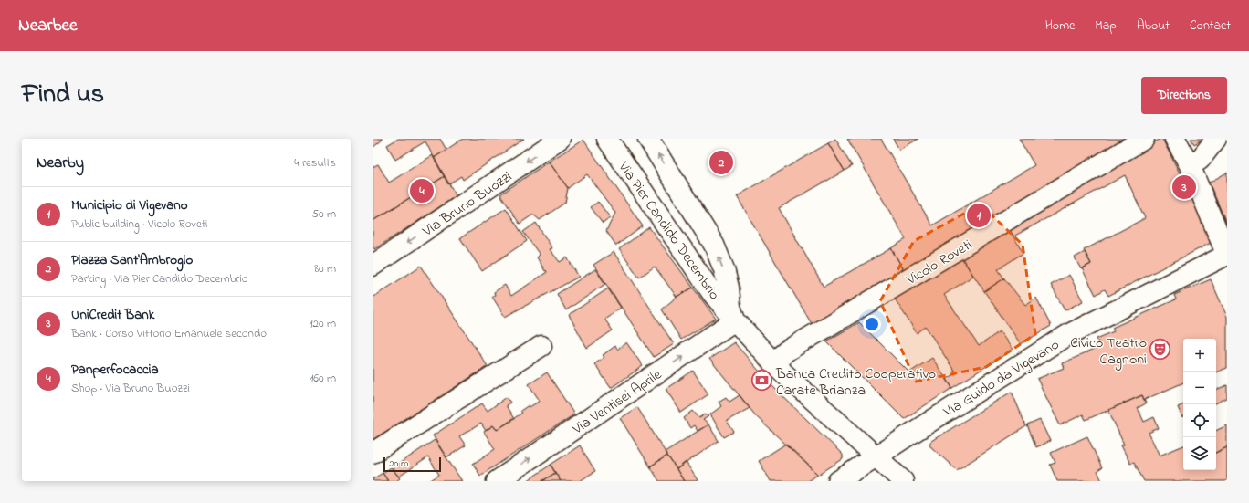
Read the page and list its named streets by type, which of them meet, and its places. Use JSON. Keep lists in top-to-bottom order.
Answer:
{
  "streets": {
    "street": [
      "Via Bruno Buozzi",
      "Via Pier Candido Decembrio",
      "Vicolo Roveti",
      "Via Guido da Vigevano",
      "Via Ventisei Aprile"
    ]
  },
  "crossings": [
    ["Via Pier Candido Decembrio", "Vicolo Roveti"],
    ["Via Pier Candido Decembrio", "Via Guido da Vigevano"],
    ["Via Pier Candido Decembrio", "Via Ventisei Aprile"]
  ],
  "places": {
    "theatre": ["Civico Teatro Cagnoni"],
    "bank": ["Banca Credito Cooperativo Carate Brianza"]
  },
  "scale_bar": "20 m",
  "page": {
    "header": "Nearbee",
    "nav": [
      "Home",
      "Map",
      "About",
      "Contact"
    ],
    "title": "Find us",
    "buttons": "Directions",
    "heading": ["Nearby", "4 results"],
    "pins": [
      "2",
      "3",
      "4",
      "1"
    ],
    "list": [
      {
        "mark": "1",
        "name": "Municipio di Vigevano",
        "note": "Public building · Vicolo Roveti",
        "value": "50 m"
      },
      {
        "mark": "2",
        "name": "Piazza Sant'Ambrogio",
        "note": "Parking · Via Pier Candido Decembrio",
        "value": "80 m"
      },
      {
        "mark": "3",
        "name": "UniCredit Bank",
        "note": "Bank · Corso Vittorio Emanuele secondo",
        "value": "120 m"
      },
      {
        "mark": "4",
        "name": "Panperfocaccia",
        "note": "Shop · Via Bruno Buozzi",
        "value": "160 m"
      }
    ],
    "map_buttons": ["+", "−"],
    "scale": "20 m"
  }
}
